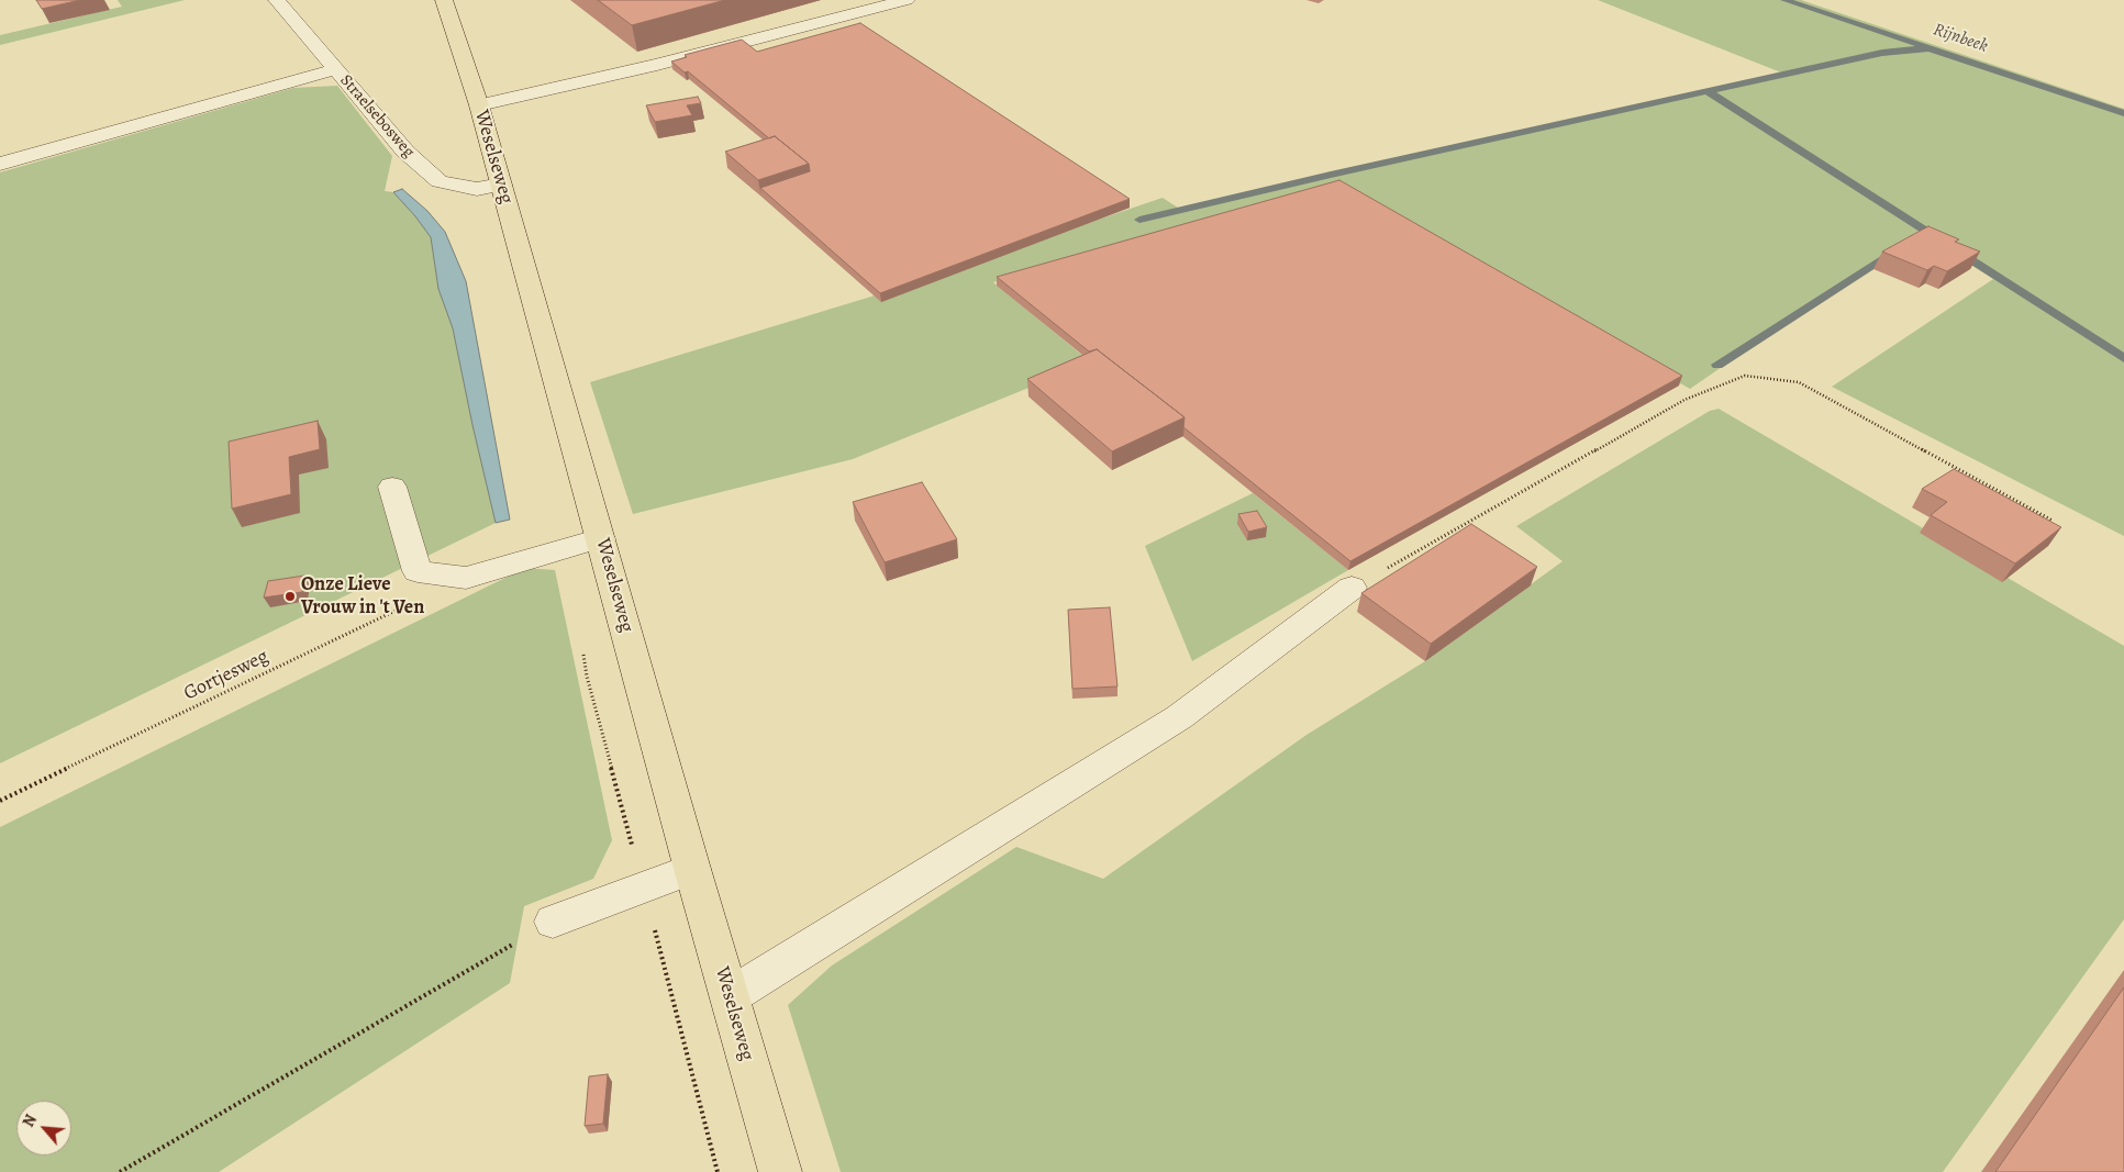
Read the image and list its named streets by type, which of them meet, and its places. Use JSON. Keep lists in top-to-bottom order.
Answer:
{
  "streets": {
    "main road": ["Weselseweg"],
    "street": ["Straelsebosweg"],
    "path": ["Gortjesweg"]
  },
  "crossings": [
    ["Straelsebosweg", "Weselseweg"]
  ],
  "water": ["Rijnbeek"],
  "places": ["Onze Lieve Vrouw in 't Ven"],
  "north": "top left"
}
